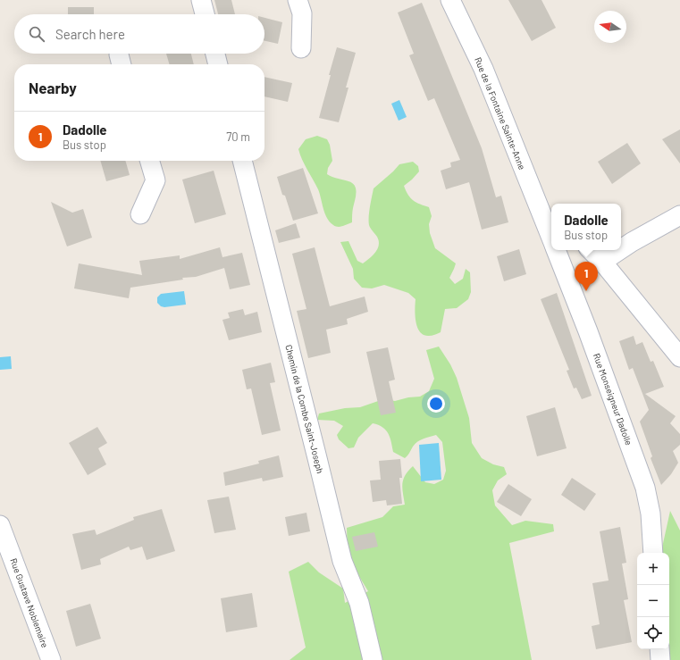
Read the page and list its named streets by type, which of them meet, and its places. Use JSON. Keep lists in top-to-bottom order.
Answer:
{
  "streets": {
    "street": [
      "Rue de la Fontaine Sainte-Anne",
      "Rue Monseigneur Dadolle",
      "Chemin de la Combe Saint-Joseph",
      "Rue Gustave Noblemaire"
    ]
  },
  "north": "left",
  "page": {
    "search": "Search here",
    "heading": "Nearby",
    "list": [
      {
        "mark": "1",
        "name": "Dadolle",
        "note": "Bus stop",
        "value": "70 m"
      }
    ],
    "popup": ["Dadolle", "Bus stop"],
    "pins": "1",
    "map_buttons": ["+", "−"]
  }
}
